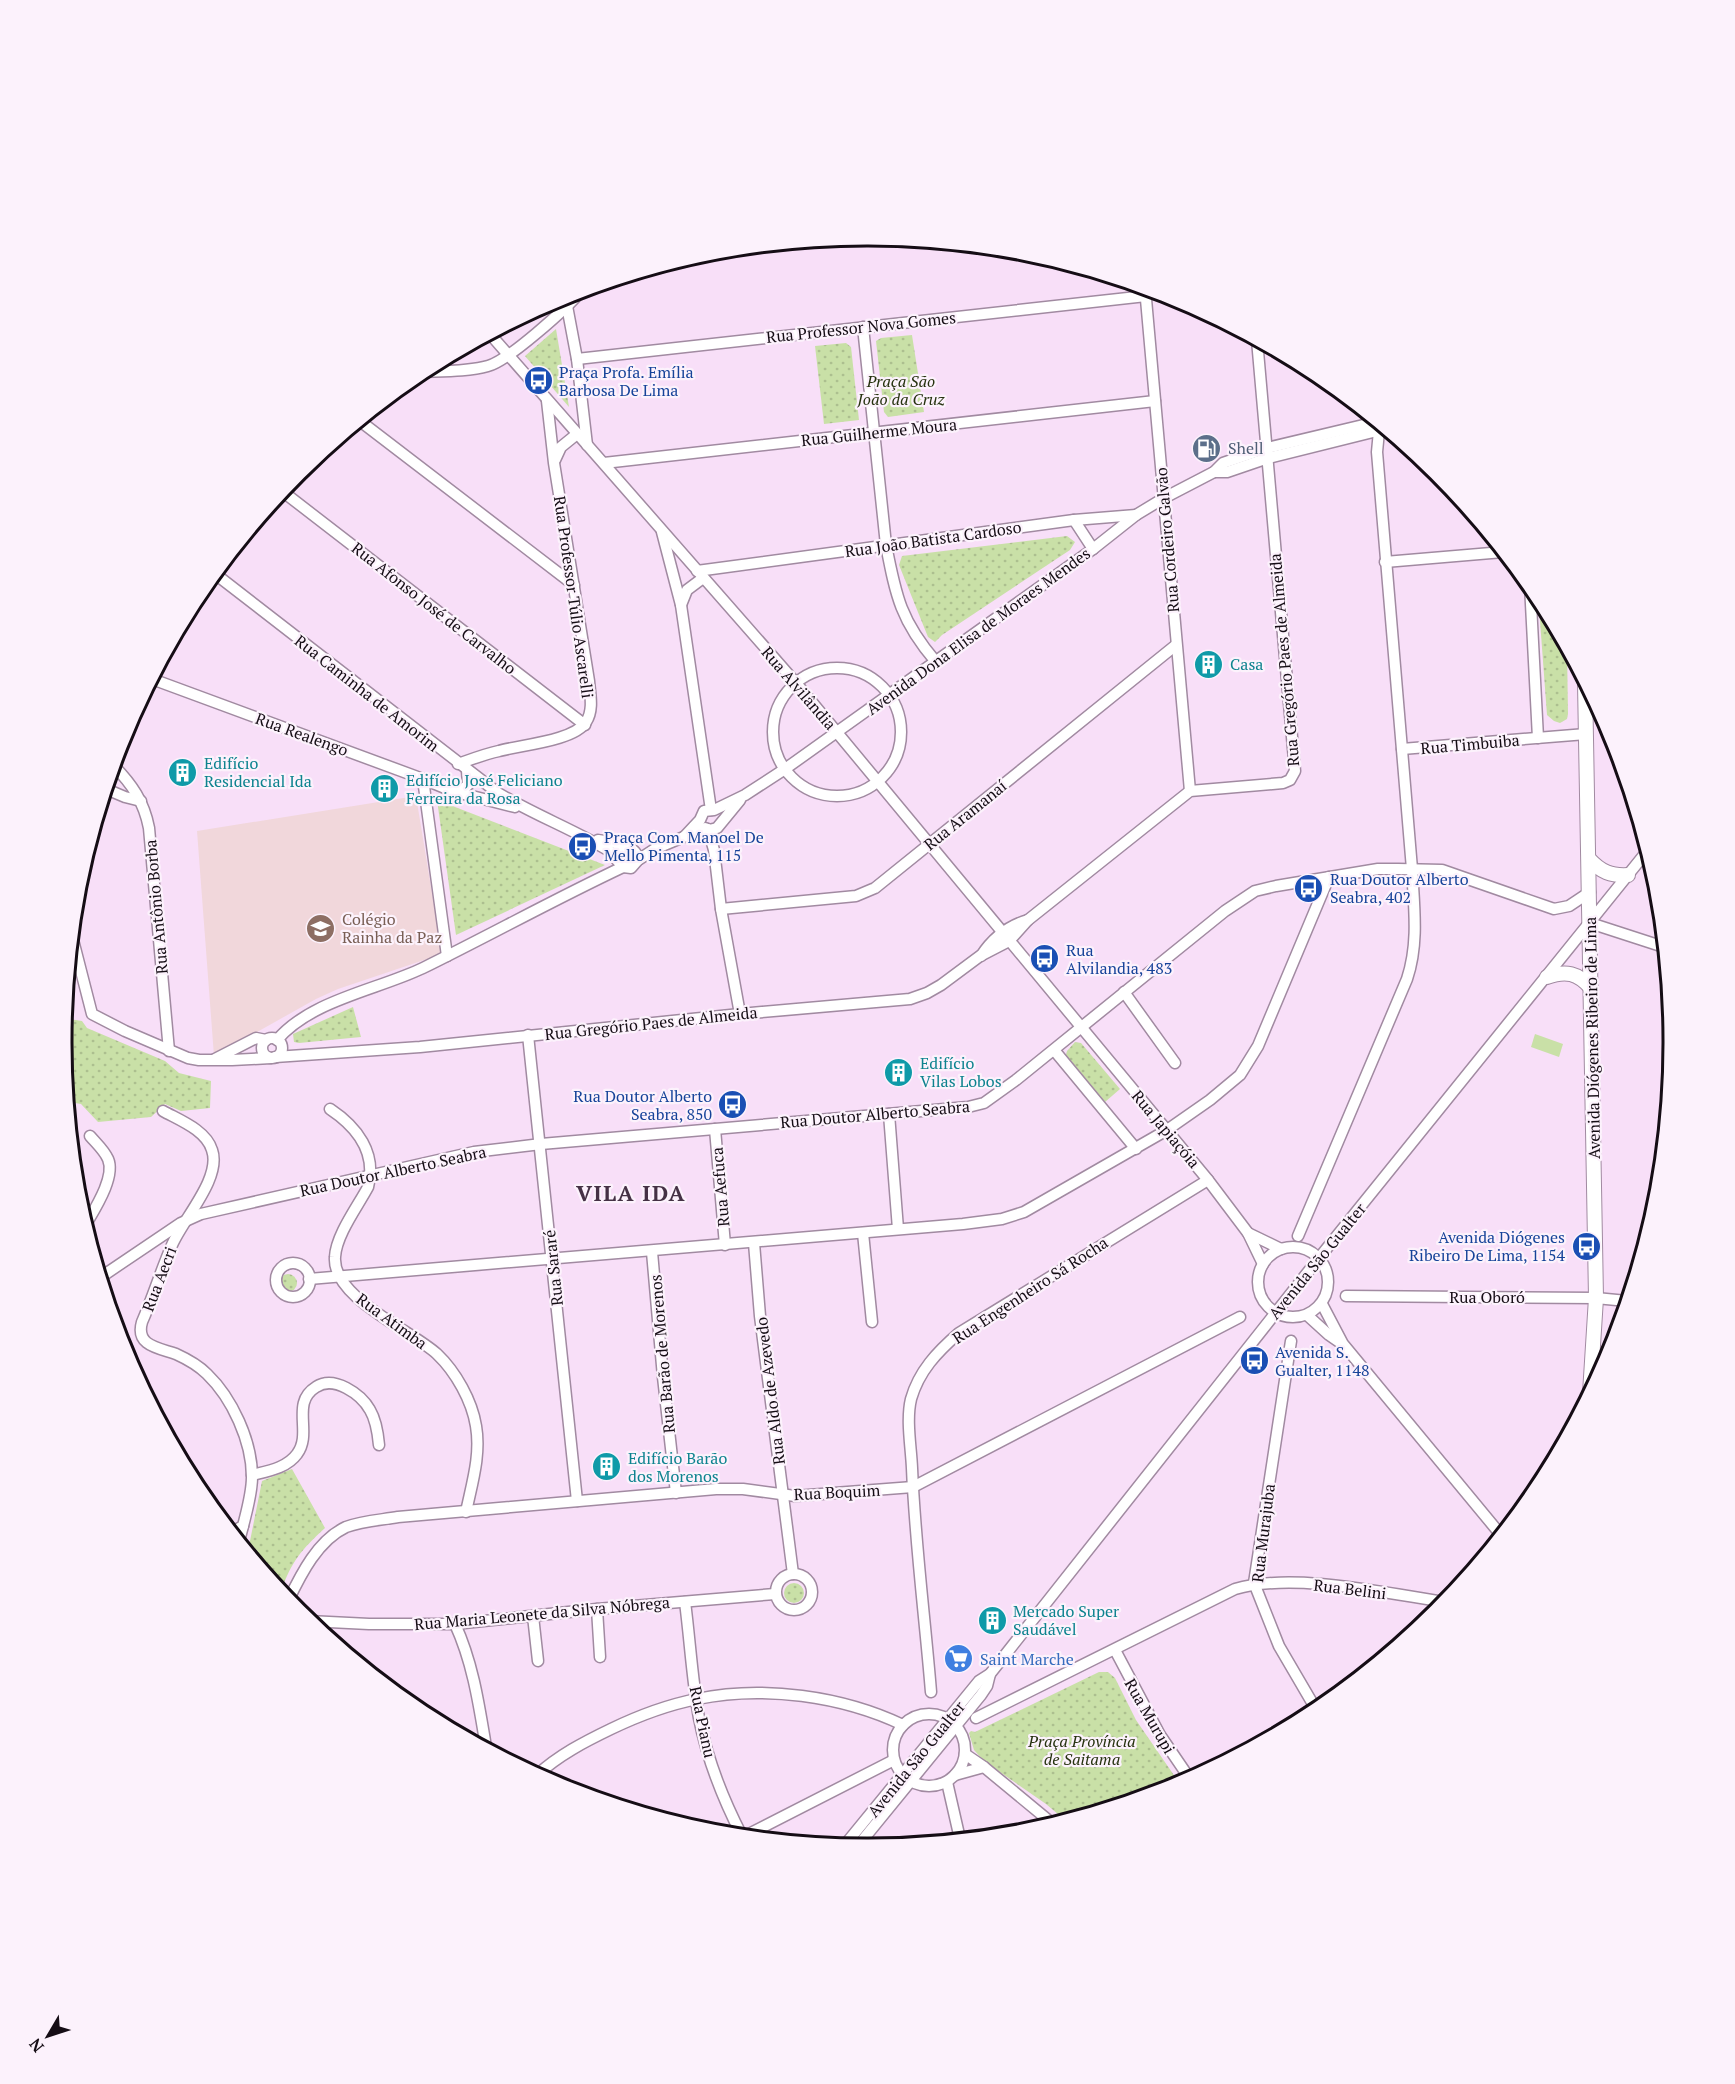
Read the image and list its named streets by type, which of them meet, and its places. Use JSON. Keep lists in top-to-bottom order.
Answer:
{
  "streets": {
    "main road": ["Avenida Diógenes Ribeiro de Lima"],
    "street": [
      "Rua Professor Nova Gomes",
      "Rua Guilherme Moura",
      "Rua João Batista Cardoso",
      "Rua Cordeiro Galvão",
      "Rua Professor Túlio Ascarelli",
      "Rua Afonso José de Carvalho",
      "Avenida Dona Elisa de Moraes Mendes",
      "Rua Gregório Paes de Almeida",
      "Rua Alvilândia",
      "Rua Caminha de Amorim",
      "Rua Realengo",
      "Rua Timbuiba",
      "Rua Aramanaí",
      "Rua Antônio Borba",
      "Rua Doutor Alberto Seabra",
      "Rua Japiaçóia",
      "Rua Aefuca",
      "Avenida São Gualter",
      "Rua Sararé",
      "Rua Aecri",
      "Rua Engenheiro Sá Rocha",
      "Rua Oboró",
      "Rua Atimba",
      "Rua Barão de Morenos",
      "Rua Aldo de Azevedo",
      "Rua Boquim",
      "Rua Murajuba",
      "Rua Belini",
      "Rua Maria Leonete da Silva Nóbrega",
      "Rua Murupi",
      "Rua Pianu"
    ]
  },
  "crossings": [
    ["Rua Guilherme Moura", "Rua Cordeiro Galvão"],
    ["Rua Guilherme Moura", "Rua Alvilândia"],
    ["Rua João Batista Cardoso", "Avenida Dona Elisa de Moraes Mendes"],
    ["Rua João Batista Cardoso", "Rua Alvilândia"],
    ["Rua Cordeiro Galvão", "Avenida Dona Elisa de Moraes Mendes"],
    ["Rua Cordeiro Galvão", "Rua Gregório Paes de Almeida"],
    ["Rua Cordeiro Galvão", "Rua Aramanaí"],
    ["Rua Professor Túlio Ascarelli", "Rua Afonso José de Carvalho"],
    ["Rua Professor Túlio Ascarelli", "Rua Alvilândia"],
    ["Avenida Dona Elisa de Moraes Mendes", "Rua Gregório Paes de Almeida"],
    ["Avenida Dona Elisa de Moraes Mendes", "Rua Alvilândia"],
    ["Avenida Dona Elisa de Moraes Mendes", "Rua Caminha de Amorim"],
    ["Rua Gregório Paes de Almeida", "Rua Alvilândia"],
    ["Rua Gregório Paes de Almeida", "Rua Antônio Borba"],
    ["Rua Gregório Paes de Almeida", "Rua Sararé"],
    ["Rua Alvilândia", "Rua Aramanaí"],
    ["Rua Alvilândia", "Rua Doutor Alberto Seabra"],
    ["Rua Alvilândia", "Rua Japiaçóia"],
    ["Rua Caminha de Amorim", "Rua Realengo"],
    ["Rua Timbuiba", "Avenida Diógenes Ribeiro de Lima"],
    ["Avenida Diógenes Ribeiro de Lima", "Rua Doutor Alberto Seabra"],
    ["Avenida Diógenes Ribeiro de Lima", "Avenida São Gualter"],
    ["Avenida Diógenes Ribeiro de Lima", "Rua Oboró"],
    ["Rua Doutor Alberto Seabra", "Rua Japiaçóia"],
    ["Rua Doutor Alberto Seabra", "Rua Aefuca"],
    ["Rua Doutor Alberto Seabra", "Rua Sararé"],
    ["Rua Doutor Alberto Seabra", "Rua Aecri"],
    ["Rua Japiaçóia", "Avenida São Gualter"],
    ["Rua Japiaçóia", "Rua Engenheiro Sá Rocha"],
    ["Rua Sararé", "Rua Boquim"],
    ["Rua Engenheiro Sá Rocha", "Rua Boquim"],
    ["Rua Atimba", "Rua Boquim"],
    ["Rua Barão de Morenos", "Rua Boquim"],
    ["Rua Aldo de Azevedo", "Rua Boquim"],
    ["Rua Aldo de Azevedo", "Rua Maria Leonete da Silva Nóbrega"],
    ["Rua Murajuba", "Rua Belini"],
    ["Rua Belini", "Rua Murupi"],
    ["Rua Maria Leonete da Silva Nóbrega", "Rua Pianu"]
  ],
  "districts": ["VILA IDA"],
  "parks": ["Praça São João da Cruz", "Praça Província de Saitama"],
  "places": {
    "bus stop": [
      "Praça Profa. Emília Barbosa De Lima",
      "Praça Com. Manoel De Mello Pimenta, 115",
      "Rua Doutor Alberto Seabra, 402",
      "Rua Alvilandia, 483",
      "Rua Doutor Alberto Seabra, 850",
      "Avenida Diógenes Ribeiro De Lima, 1154",
      "Avenida S. Gualter, 1148"
    ],
    "fuel station": ["Shell"],
    "building": [
      "Casa",
      "Edifício Residencial Ida",
      "Edifício José Feliciano Ferreira da Rosa",
      "Edifício Vilas Lobos",
      "Edifício Barão dos Morenos",
      "Mercado Super Saudável"
    ],
    "school or university": ["Colégio Rainha da Paz"],
    "supermarket": ["Saint Marche"]
  },
  "north": "bottom left"
}
